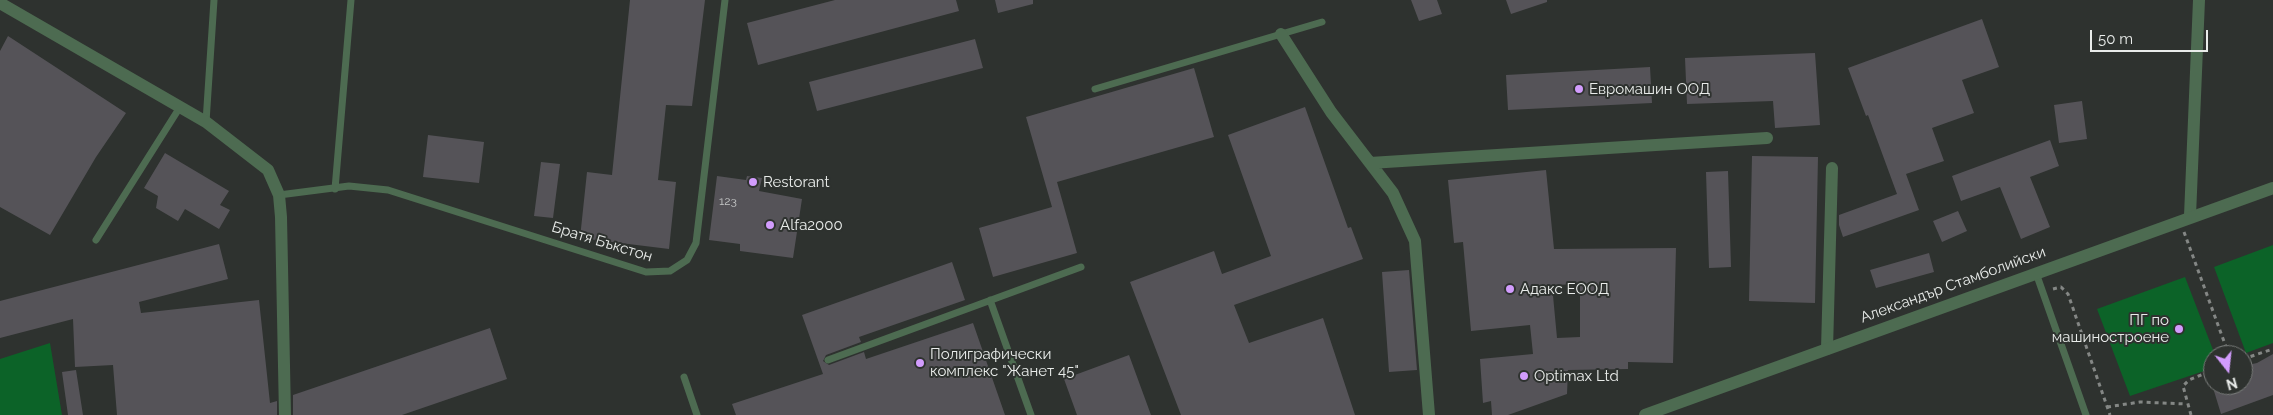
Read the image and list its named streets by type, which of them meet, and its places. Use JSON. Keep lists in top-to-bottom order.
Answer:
{
  "streets": {
    "street": ["Александър Стамболийски"],
    "lane": ["Братя Бъкстон"]
  },
  "places": [
    "Евромашин ООД",
    "Restorant",
    "Alfa2000",
    "Адакс ЕООД",
    "ПГ по машиностроене",
    "Полиграфически комплекс \"Жанет 45\"",
    "Optimax Ltd"
  ],
  "house_numbers": ["123"],
  "scale_bar": "50 m",
  "north": "bottom"
}
